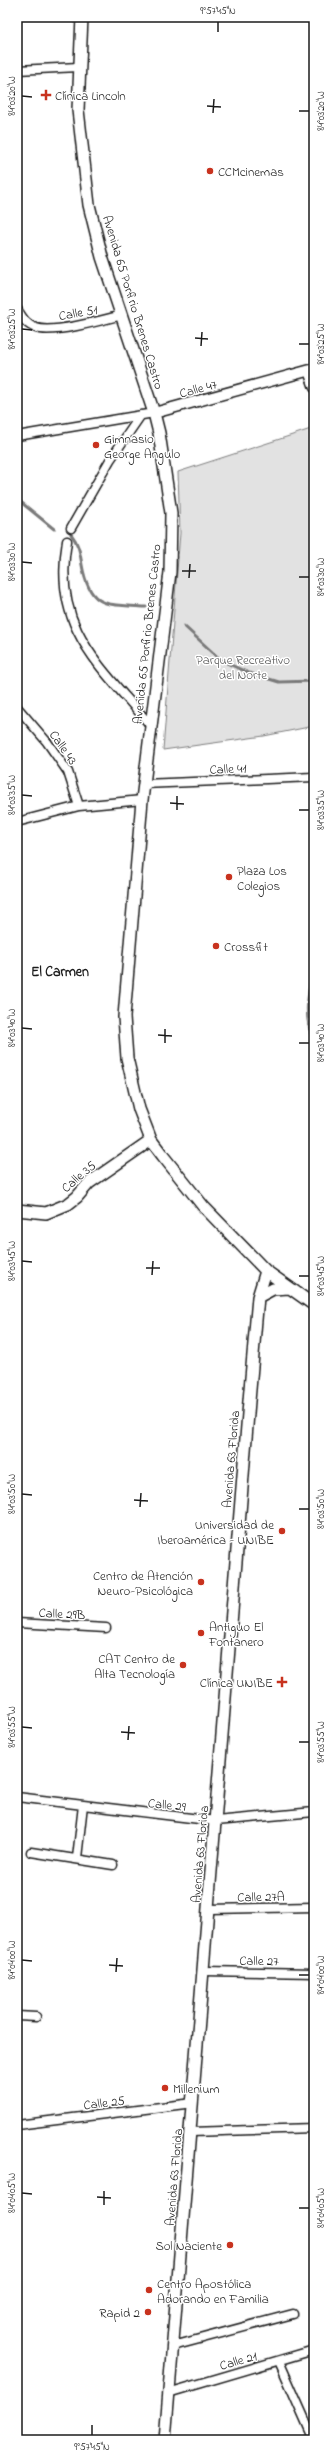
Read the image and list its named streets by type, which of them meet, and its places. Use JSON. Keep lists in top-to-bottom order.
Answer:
{
  "streets": {
    "main road": ["Avenida 65 Porfirio Brenes Castro", "Calle 35", "Avenida 63 Florida"],
    "street": [
      "Calle 51",
      "Calle 47",
      "Calle 43",
      "Calle 41",
      "Calle 29B",
      "Calle 29",
      "Calle 27A",
      "Calle 27",
      "Calle 25",
      "Calle 21"
    ]
  },
  "crossings": [
    ["Avenida 65 Porfirio Brenes Castro", "Calle 51"],
    ["Avenida 65 Porfirio Brenes Castro", "Calle 47"],
    ["Avenida 65 Porfirio Brenes Castro", "Calle 41"],
    ["Avenida 65 Porfirio Brenes Castro", "Calle 35"],
    ["Avenida 65 Porfirio Brenes Castro", "Avenida 63 Florida"],
    ["Avenida 63 Florida", "Calle 29"],
    ["Avenida 63 Florida", "Calle 27A"],
    ["Avenida 63 Florida", "Calle 27"],
    ["Avenida 63 Florida", "Calle 25"],
    ["Avenida 63 Florida", "Calle 21"]
  ],
  "districts": ["El Carmen"],
  "parks": ["Parque Recreativo del Norte"],
  "places": {
    "health": ["Clínica Lincoln", "Clínica UNIBE"],
    "other": [
      "CCMcinemas",
      "Gimnasio George Angulo",
      "Plaza Los Colegios",
      "Crossfit",
      "Universidad de Iberoamérica - UNIBE",
      "Centro de Atención Neuro-Psicológica",
      "Antiguo El Fontanero",
      "CAT Centro de Alta Tecnología",
      "Millenium",
      "Sol Naciente",
      "Centro Apostólica Adorando en Familia",
      "Rapid 2"
    ]
  },
  "coordinates": [
    "9°57'45\"N",
    "84°03'20\"W",
    "84°03'25\"W",
    "84°03'30\"W",
    "84°03'35\"W",
    "84°03'40\"W",
    "84°03'45\"W",
    "84°03'50\"W",
    "84°03'55\"W",
    "84°04'00\"W",
    "84°04'05\"W"
  ]
}
